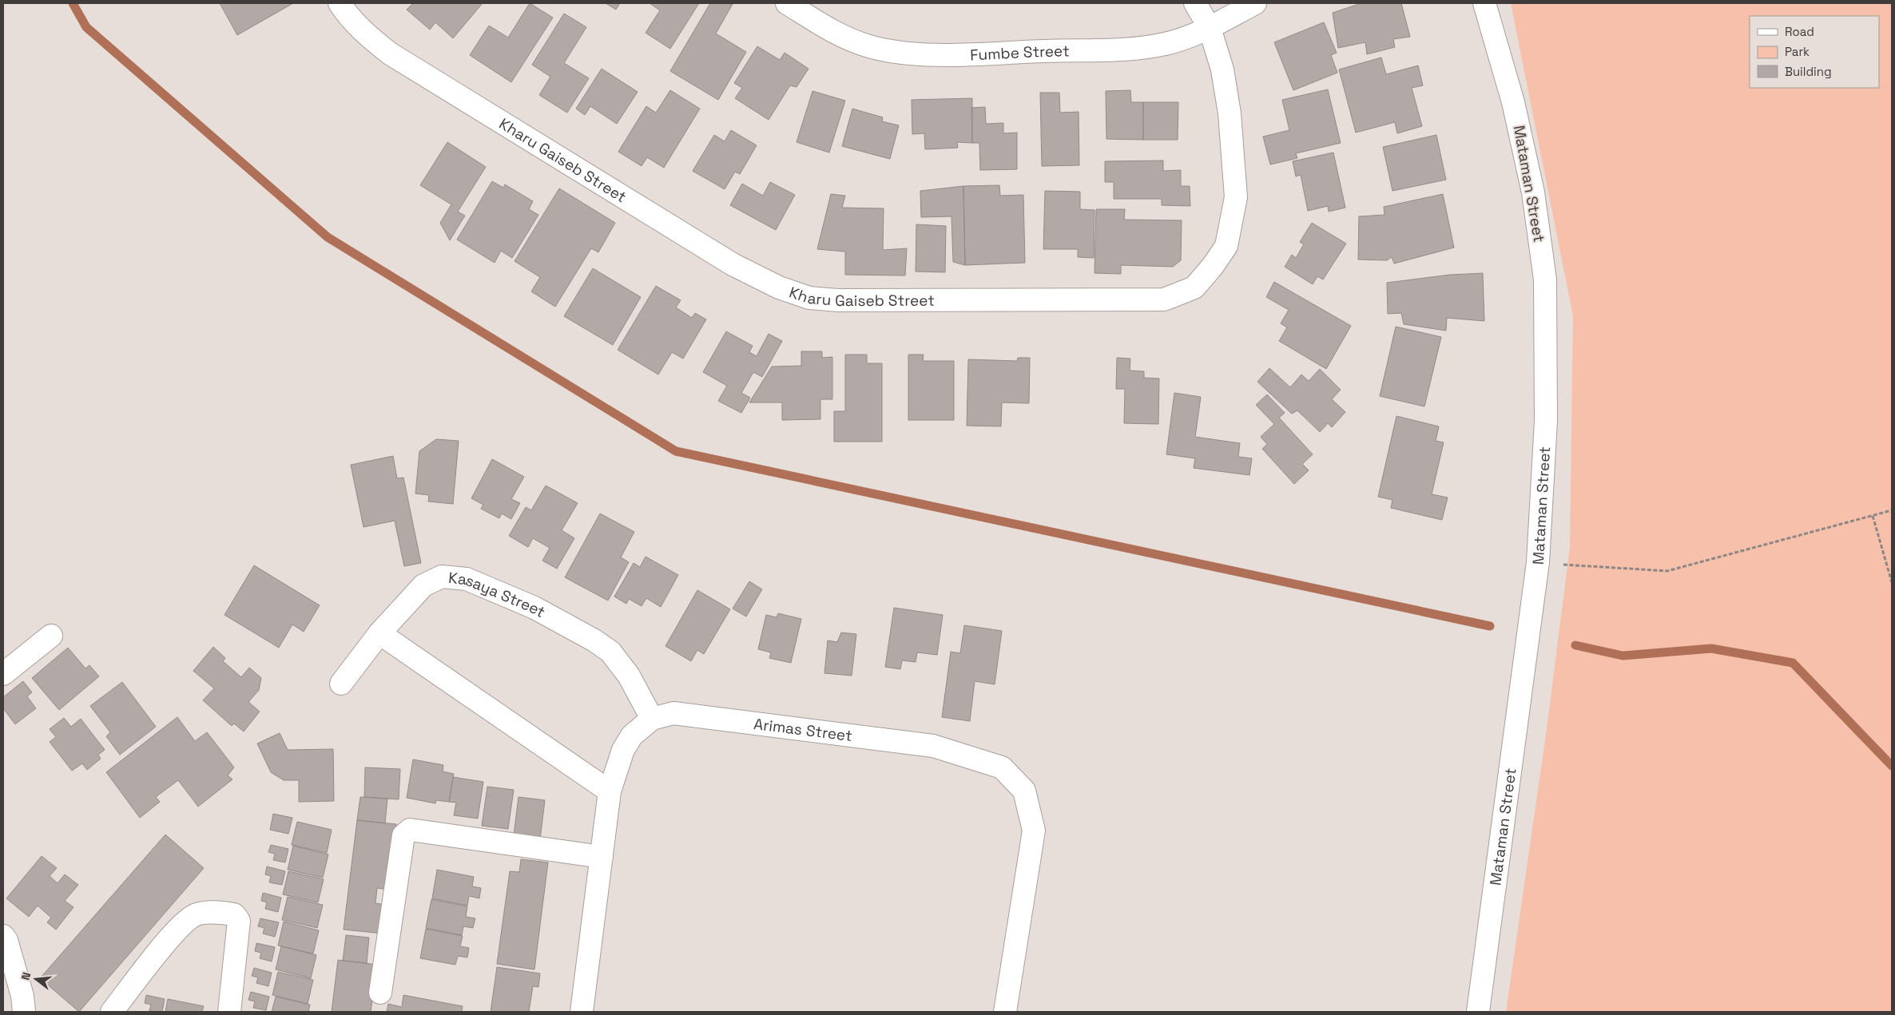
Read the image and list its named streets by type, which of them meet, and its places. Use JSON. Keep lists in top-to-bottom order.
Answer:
{
  "streets": {
    "street": [
      "Fumbe Street",
      "Kharu Gaiseb Street",
      "Mataman Street",
      "Kasaya Street",
      "Arimas Street"
    ]
  },
  "crossings": [
    ["Fumbe Street", "Kharu Gaiseb Street"],
    ["Kasaya Street", "Arimas Street"]
  ],
  "legend": ["Road", "Park", "Building"],
  "north": "left"
}
